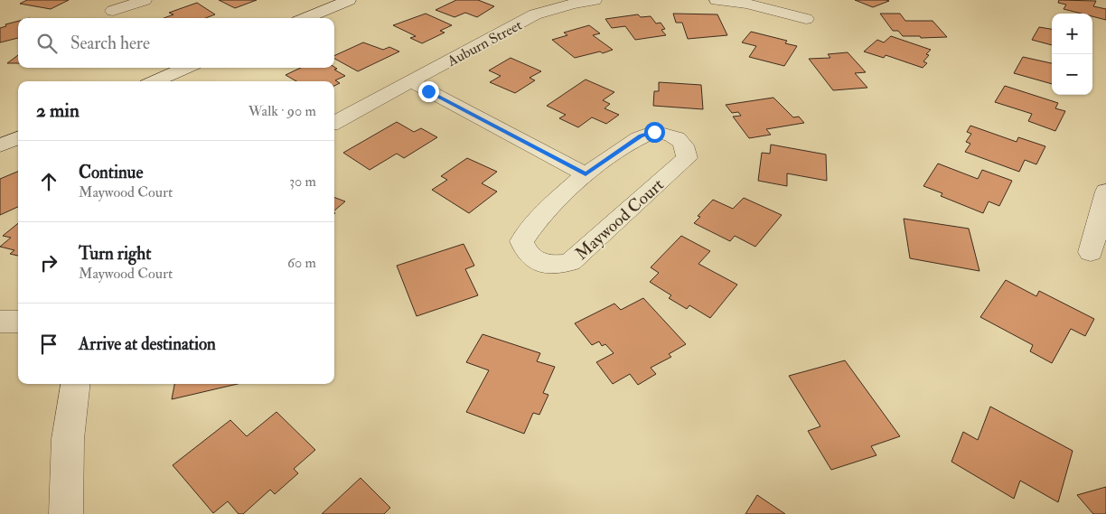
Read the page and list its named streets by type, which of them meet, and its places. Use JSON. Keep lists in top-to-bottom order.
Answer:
{
  "streets": {
    "street": ["Auburn Street", "Maywood Court"]
  },
  "page": {
    "map_buttons": ["+", "−"],
    "search": "Search here",
    "heading": ["2 min", "Walk · 90 m"],
    "list": [
      ["Continue", "Maywood Court", "30 m"],
      ["Turn right", "Maywood Court", "60 m"],
      "Arrive at destination"
    ]
  }
}
